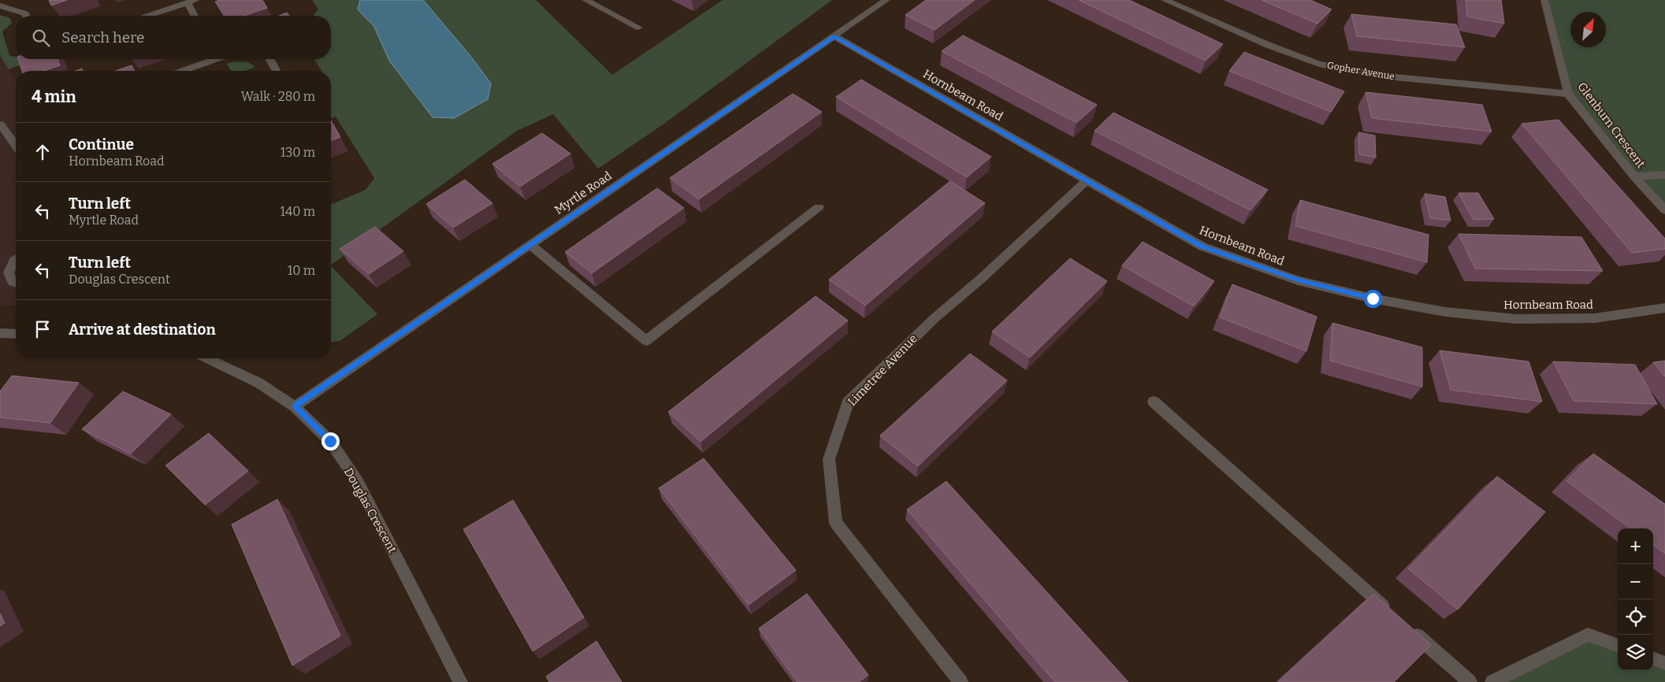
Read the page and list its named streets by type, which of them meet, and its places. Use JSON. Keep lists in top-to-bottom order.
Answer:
{
  "streets": {
    "street": [
      "Gopher Avenue",
      "Hornbeam Road",
      "Glenburn Crescent",
      "Myrtle Road",
      "Limetree Avenue",
      "Douglas Crescent"
    ]
  },
  "crossings": [
    ["Gopher Avenue", "Glenburn Crescent"],
    ["Hornbeam Road", "Myrtle Road"],
    ["Hornbeam Road", "Limetree Avenue"],
    ["Myrtle Road", "Douglas Crescent"]
  ],
  "north": "top right",
  "page": {
    "search": "Search here",
    "heading": ["4 min", "Walk · 280 m"],
    "list": [
      ["Continue", "Hornbeam Road", "130 m"],
      ["Turn left", "Myrtle Road", "140 m"],
      ["Turn left", "Douglas Crescent", "10 m"],
      "Arrive at destination"
    ],
    "map_buttons": ["+", "−"]
  }
}
